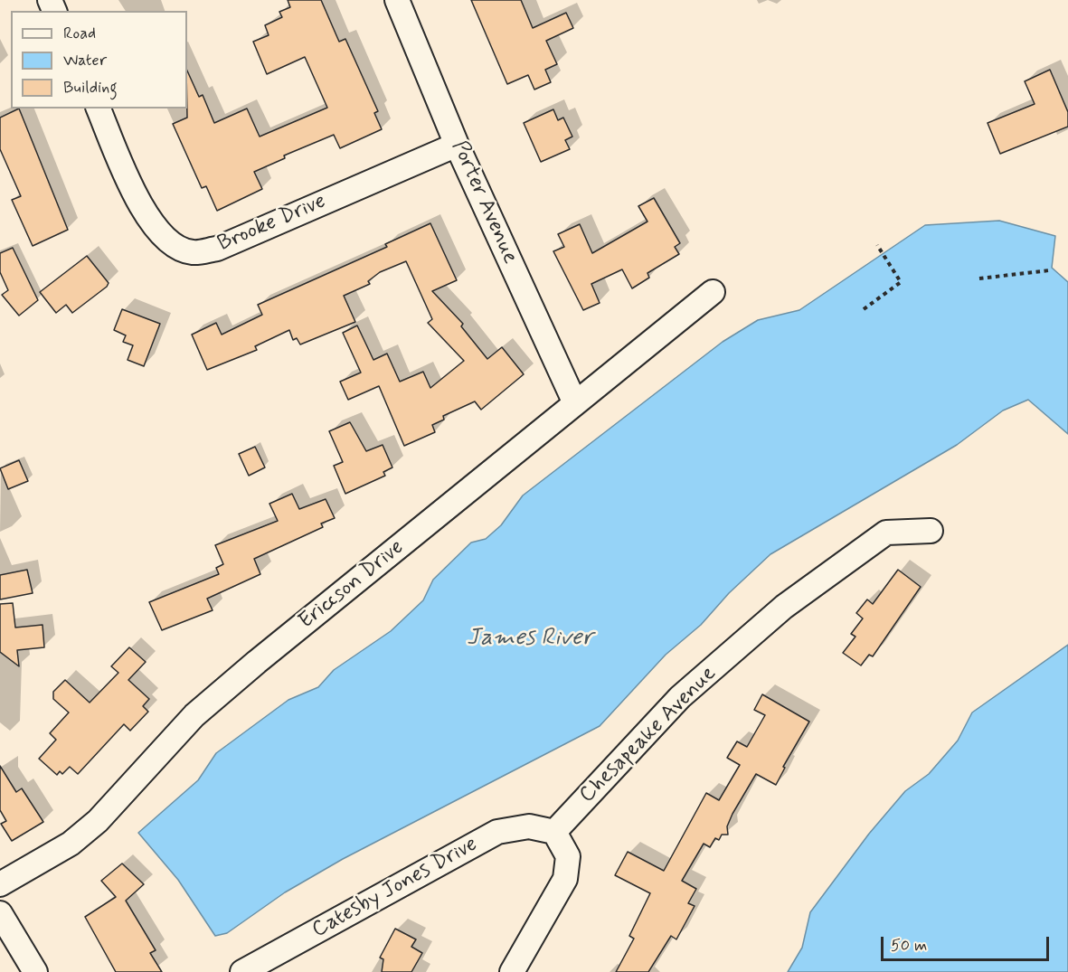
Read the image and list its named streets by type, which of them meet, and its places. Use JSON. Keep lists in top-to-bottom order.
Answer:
{
  "streets": {
    "street": [
      "Porter Avenue",
      "Brooke Drive",
      "Ericcson Drive",
      "Chesapeake Avenue",
      "Catesby Jones Drive"
    ]
  },
  "crossings": [
    ["Porter Avenue", "Brooke Drive"],
    ["Porter Avenue", "Ericcson Drive"],
    ["Chesapeake Avenue", "Catesby Jones Drive"]
  ],
  "water": ["James River"],
  "legend": ["Road", "Water", "Building"],
  "scale_bar": "50 m"
}
